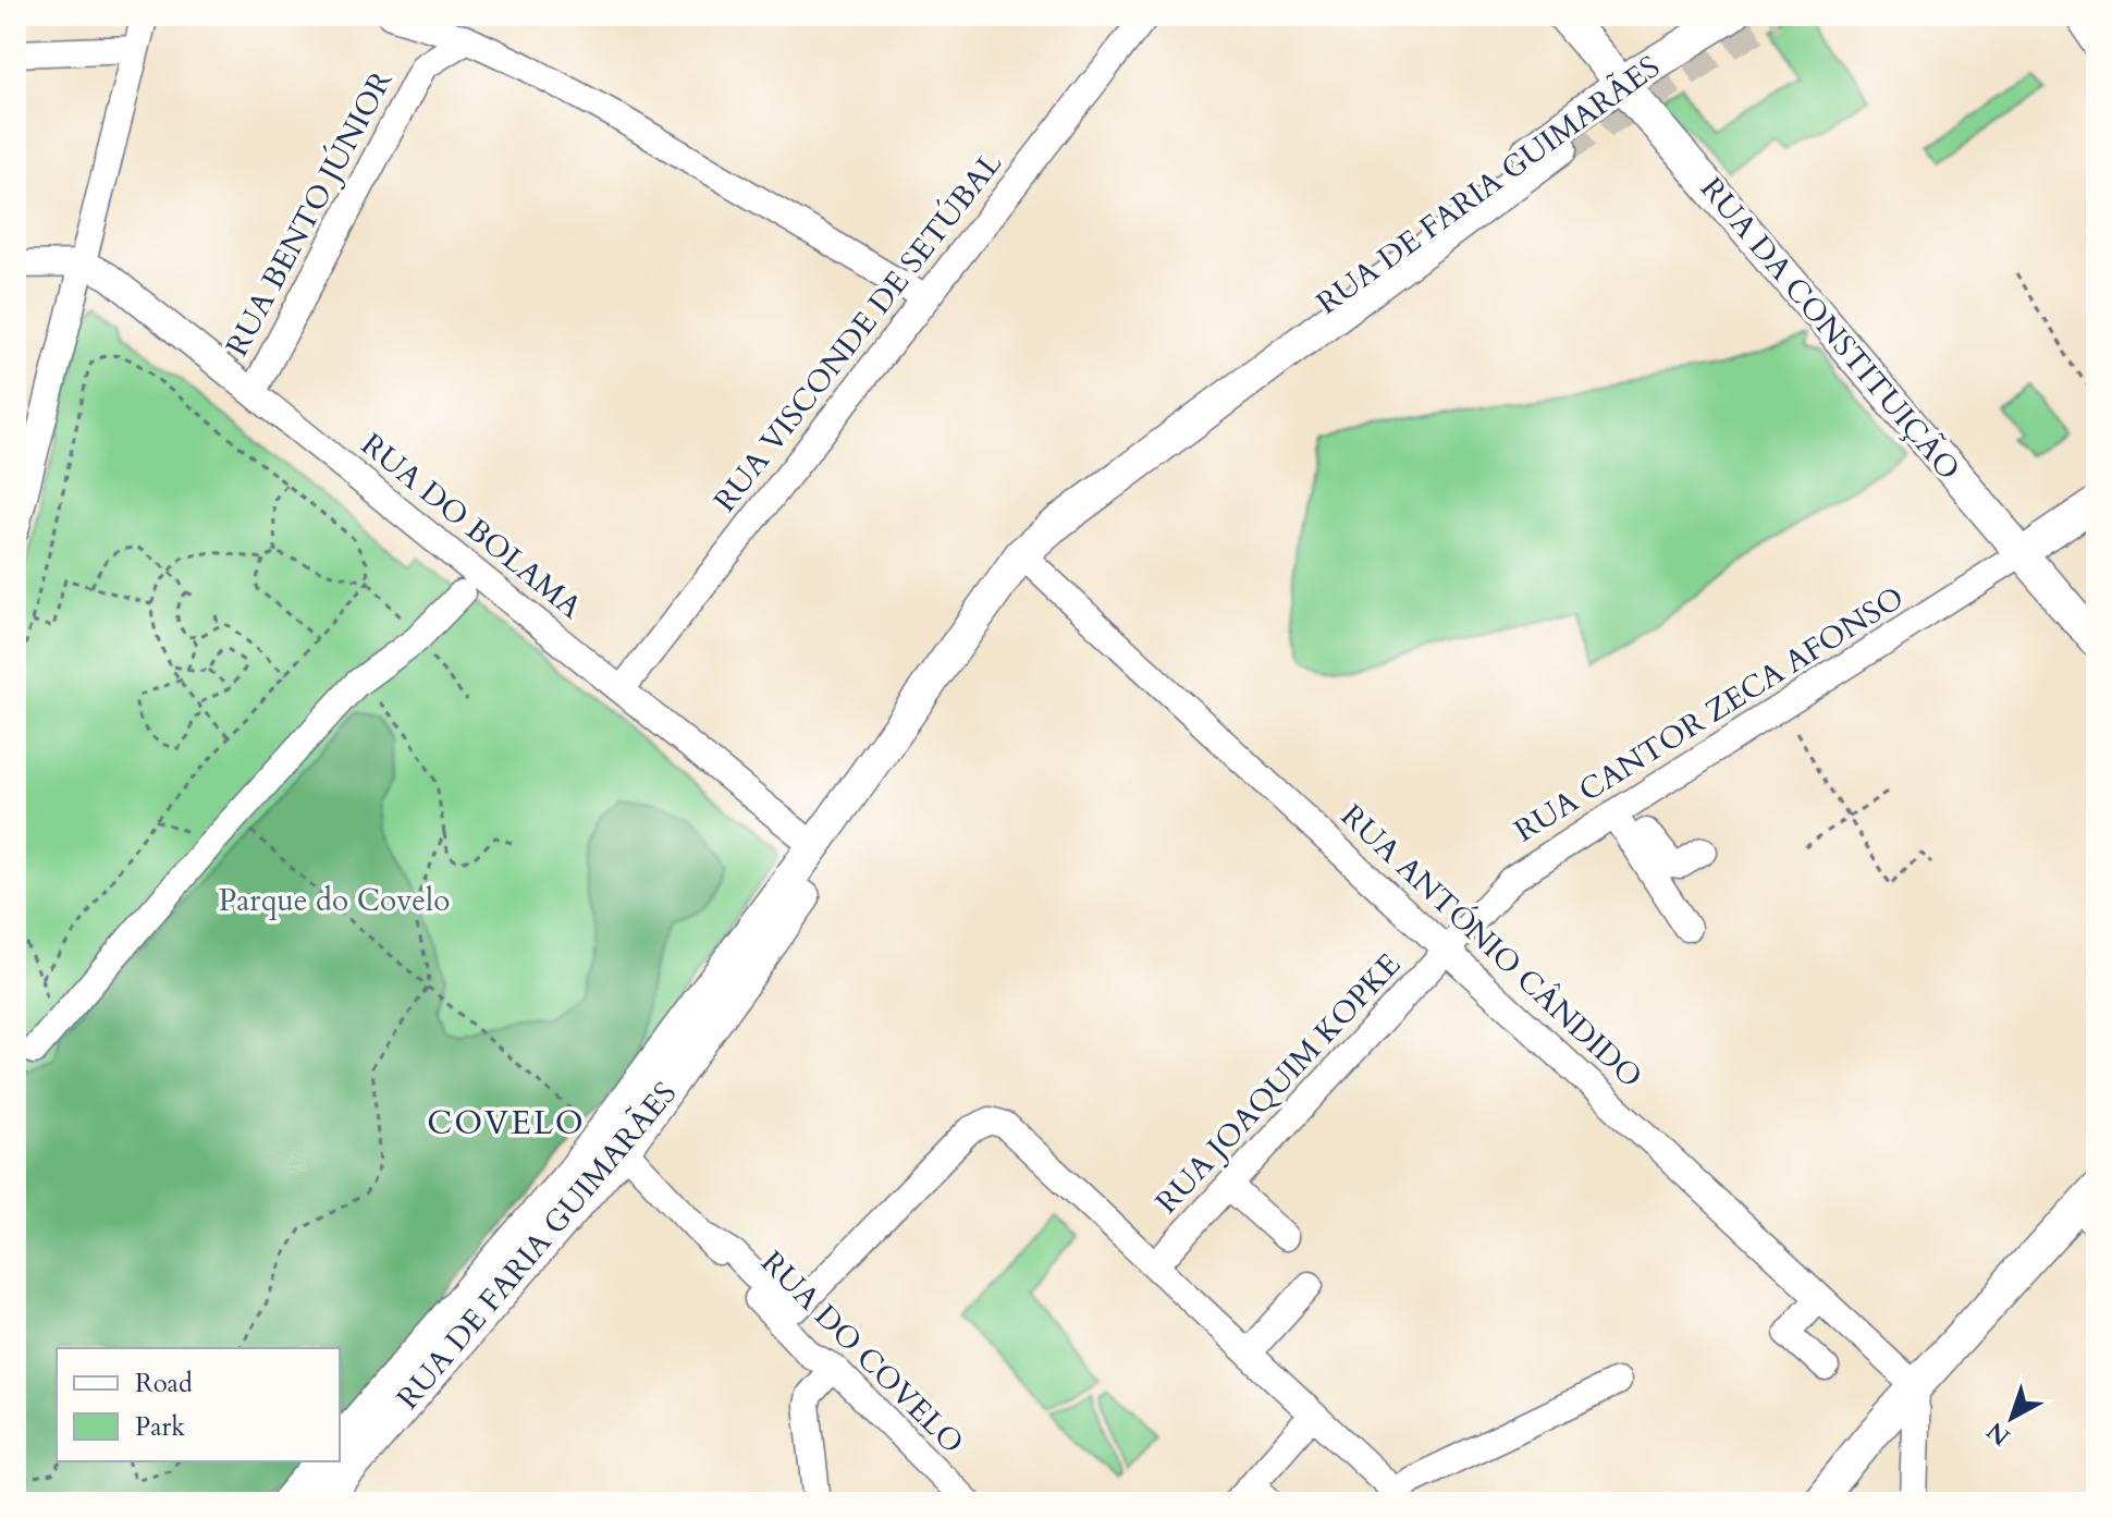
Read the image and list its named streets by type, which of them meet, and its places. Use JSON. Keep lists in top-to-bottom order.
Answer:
{
  "streets": {
    "main road": ["RUA DE FARIA GUIMARÃES", "RUA DA CONSTITUIÇÃO"],
    "street": [
      "RUA BENTO JÚNIOR",
      "RUA VISCONDE DE SETÚBAL",
      "RUA DO BOLAMA",
      "RUA CANTOR ZECA AFONSO",
      "RUA ANTÓNIO CÂNDIDO",
      "RUA JOAQUIM KOPKE",
      "RUA DO COVELO"
    ]
  },
  "crossings": [
    ["RUA DE FARIA GUIMARÃES", "RUA DA CONSTITUIÇÃO"],
    ["RUA DE FARIA GUIMARÃES", "RUA DO BOLAMA"],
    ["RUA DE FARIA GUIMARÃES", "RUA ANTÓNIO CÂNDIDO"],
    ["RUA DE FARIA GUIMARÃES", "RUA DO COVELO"],
    ["RUA BENTO JÚNIOR", "RUA DO BOLAMA"],
    ["RUA DA CONSTITUIÇÃO", "RUA CANTOR ZECA AFONSO"],
    ["RUA VISCONDE DE SETÚBAL", "RUA DO BOLAMA"],
    ["RUA CANTOR ZECA AFONSO", "RUA ANTÓNIO CÂNDIDO"],
    ["RUA CANTOR ZECA AFONSO", "RUA JOAQUIM KOPKE"],
    ["RUA ANTÓNIO CÂNDIDO", "RUA JOAQUIM KOPKE"]
  ],
  "districts": ["COVELO"],
  "parks": ["Parque do Covelo"],
  "legend": ["Road", "Park"],
  "north": "bottom left"
}
